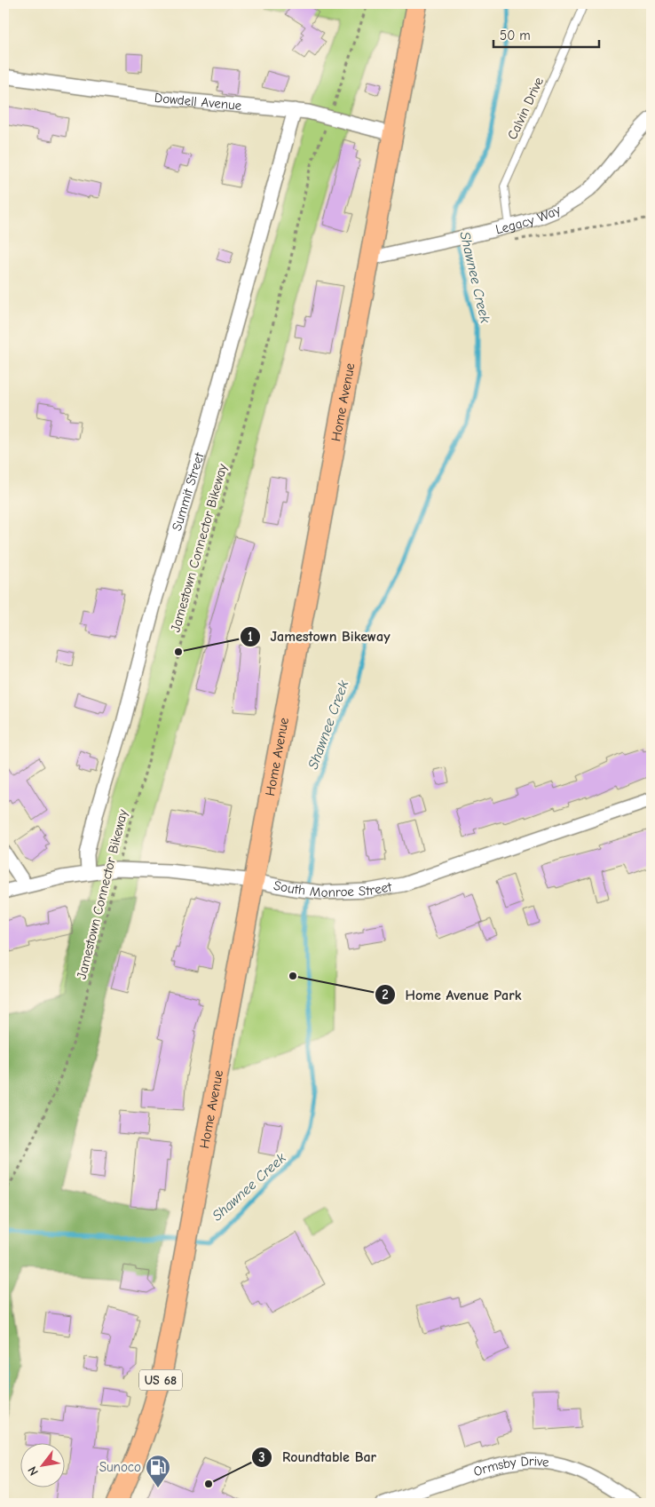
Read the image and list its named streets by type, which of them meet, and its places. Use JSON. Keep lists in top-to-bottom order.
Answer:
{
  "streets": {
    "main road": ["Home Avenue", "US 68"],
    "street": [
      "Dowdell Avenue",
      "Legacy Way",
      "Summit Street",
      "South Monroe Street",
      "Ormsby Drive"
    ],
    "lane": ["Calvin Drive"],
    "path": ["Jamestown Connector Bikeway"]
  },
  "crossings": [
    ["Dowdell Avenue", "Home Avenue"],
    ["Dowdell Avenue", "Summit Street"],
    ["Dowdell Avenue", "Jamestown Connector Bikeway"],
    ["Calvin Drive", "Legacy Way"],
    ["Legacy Way", "Home Avenue"],
    ["Home Avenue", "South Monroe Street"],
    ["Summit Street", "South Monroe Street"],
    ["Jamestown Connector Bikeway", "South Monroe Street"]
  ],
  "water": ["Shawnee Creek"],
  "places": {
    "other": ["Jamestown Bikeway", "Home Avenue Park", "Roundtable Bar"],
    "fuel station": ["Sunoco"]
  },
  "scale_bar": "50 m",
  "north": "bottom left"
}
